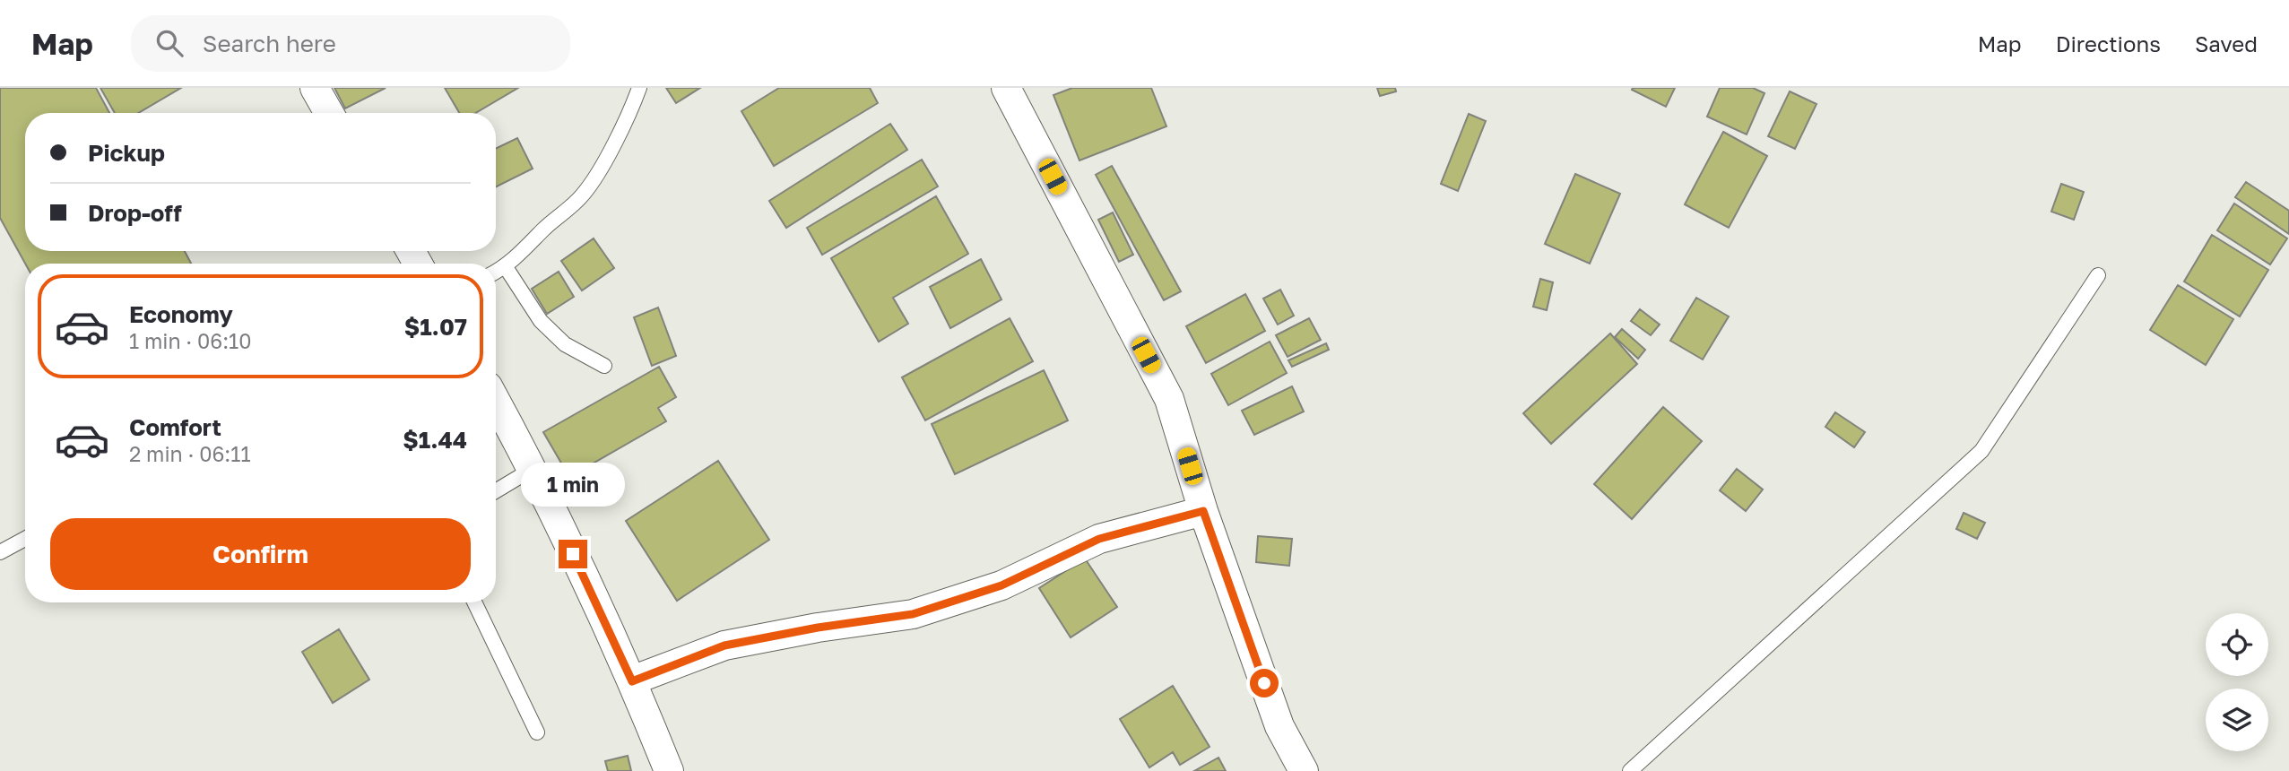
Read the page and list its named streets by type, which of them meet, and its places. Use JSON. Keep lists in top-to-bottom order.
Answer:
{
  "page": {
    "header": "Map",
    "search": "Search here",
    "nav": ["Map", "Directions", "Saved"],
    "banner": ["Pickup", "Drop-off"],
    "list": [
      {
        "name": "Economy",
        "note": "1 min · 06:10",
        "value": "$1.07"
      },
      {
        "name": "Comfort",
        "note": "2 min · 06:11",
        "value": "$1.44"
      }
    ],
    "bubble": "1 min",
    "buttons": "Confirm"
  }
}
